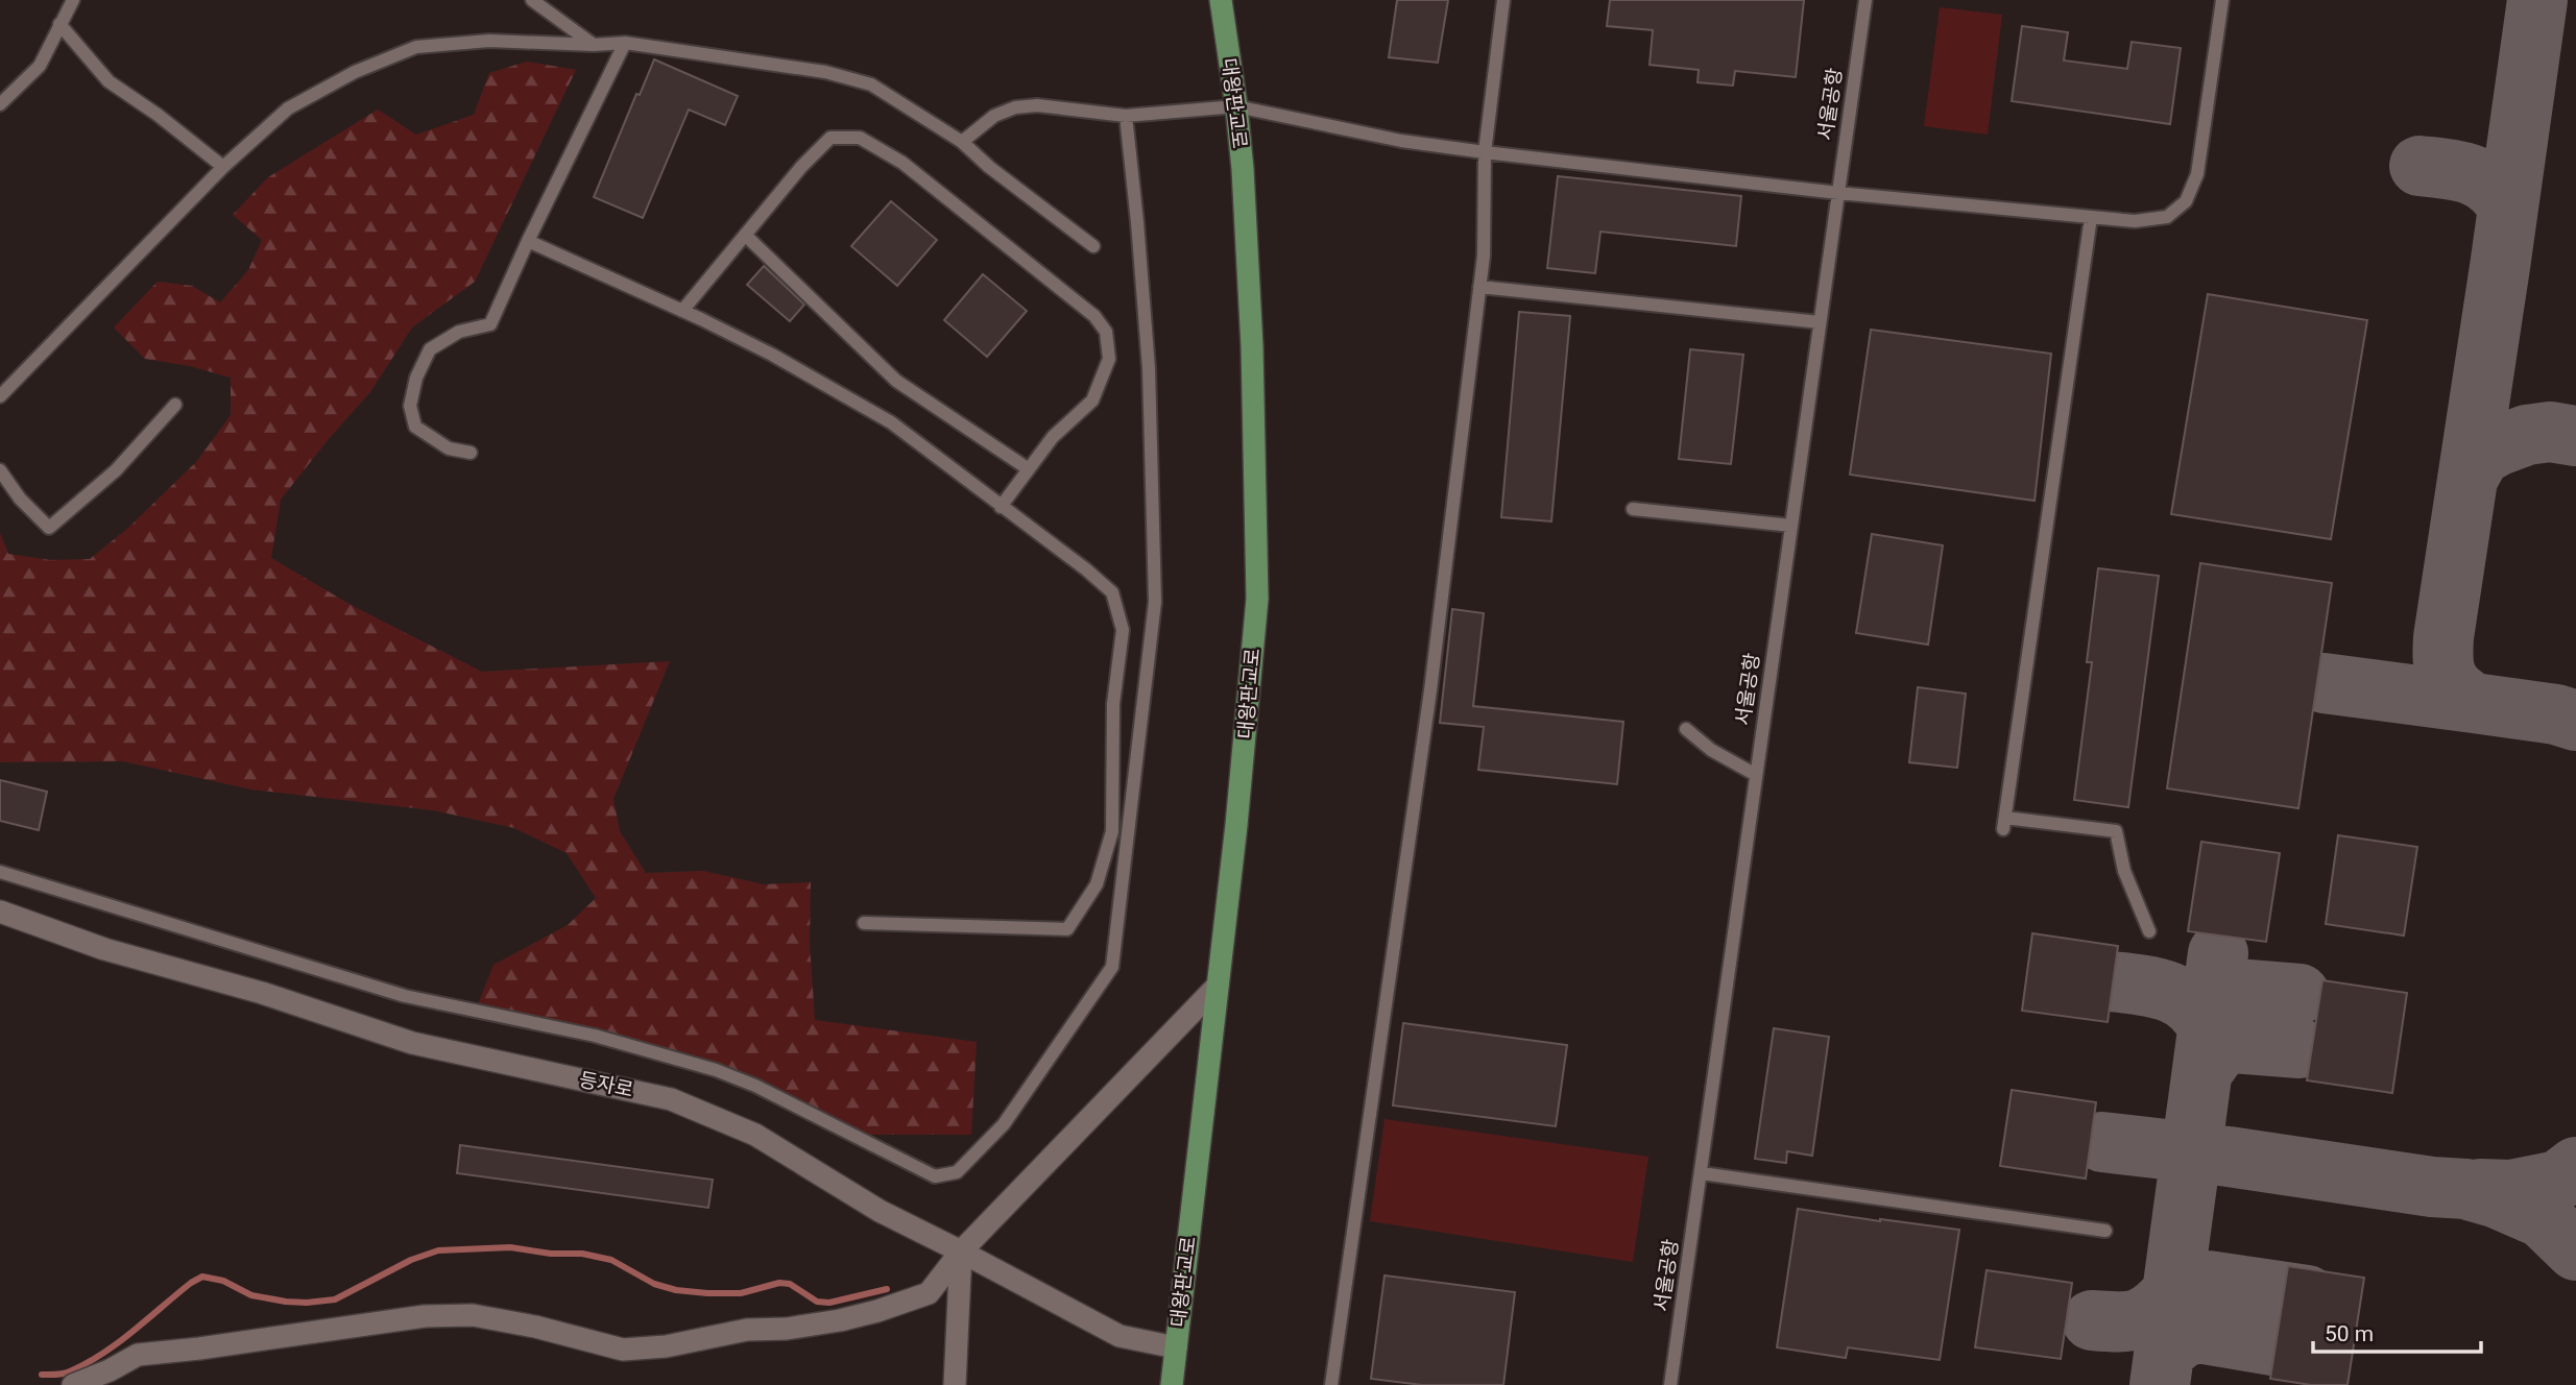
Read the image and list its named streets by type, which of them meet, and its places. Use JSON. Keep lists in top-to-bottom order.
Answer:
{
  "streets": {
    "main road": ["대왕판교로"],
    "street": ["등자로"],
    "lane": ["서울공항"]
  },
  "crossings": [
    ["대왕판교로", "등자로"]
  ],
  "scale_bar": "50 m"
}
